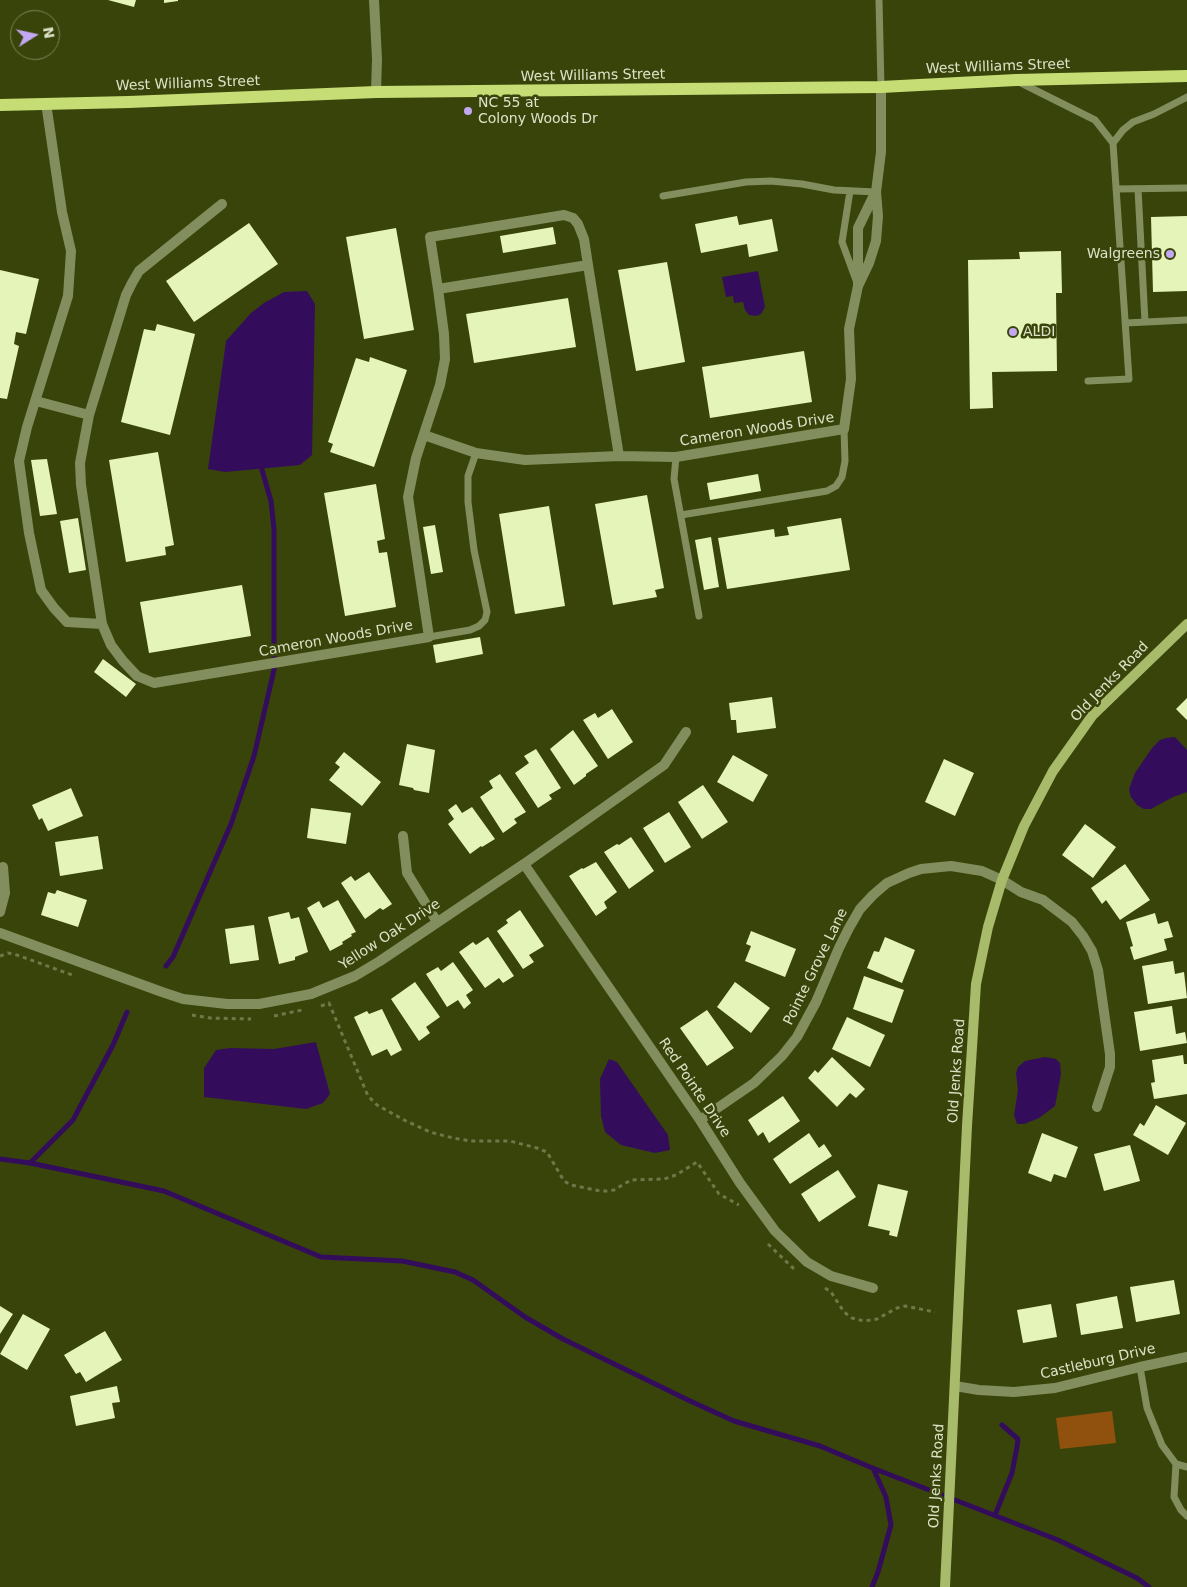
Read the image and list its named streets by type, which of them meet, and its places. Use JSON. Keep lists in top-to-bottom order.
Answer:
{
  "streets": {
    "main road": ["West Williams Street"],
    "street": [
      "Cameron Woods Drive",
      "Old Jenks Road",
      "Yellow Oak Drive",
      "Pointe Grove Lane",
      "Red Pointe Drive",
      "Castleburg Drive"
    ]
  },
  "crossings": [
    ["West Williams Street", "Cameron Woods Drive"],
    ["Old Jenks Road", "Pointe Grove Lane"],
    ["Old Jenks Road", "Castleburg Drive"],
    ["Yellow Oak Drive", "Red Pointe Drive"],
    ["Pointe Grove Lane", "Red Pointe Drive"]
  ],
  "places": ["NC 55 at Colony Woods Dr", "Walgreens", "ALDI"],
  "north": "right"
}
